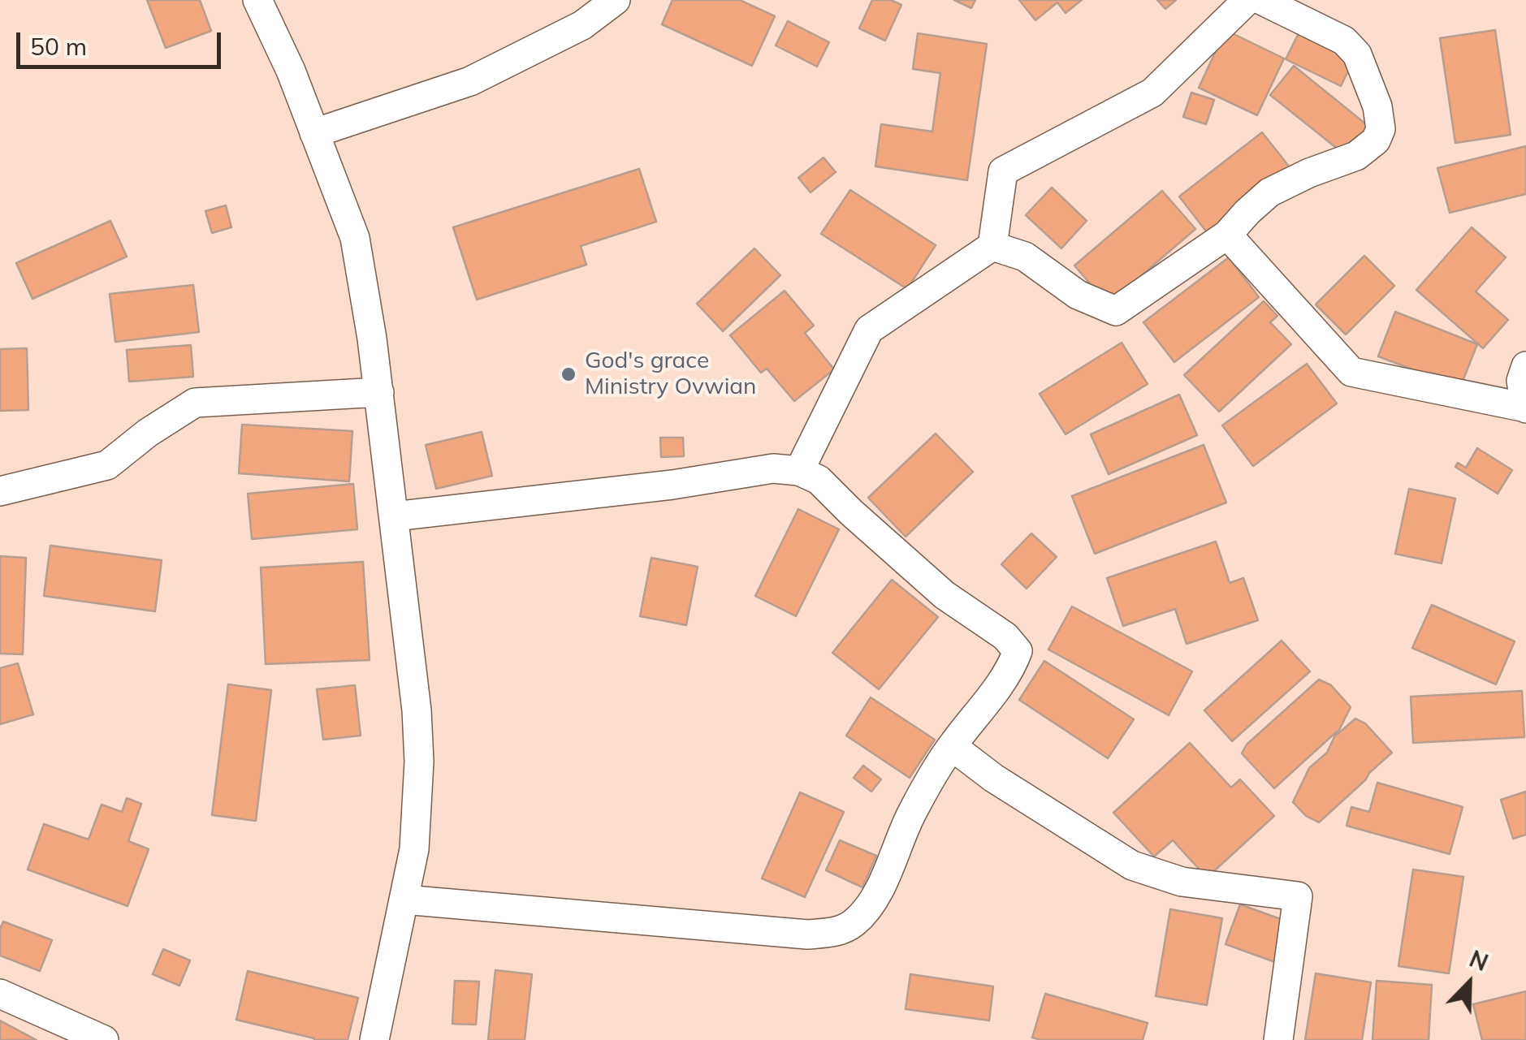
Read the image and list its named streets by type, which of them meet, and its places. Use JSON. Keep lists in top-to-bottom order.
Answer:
{
  "places": ["God's grace Ministry Ovwian"],
  "scale_bar": "50 m",
  "north": "top right"
}
